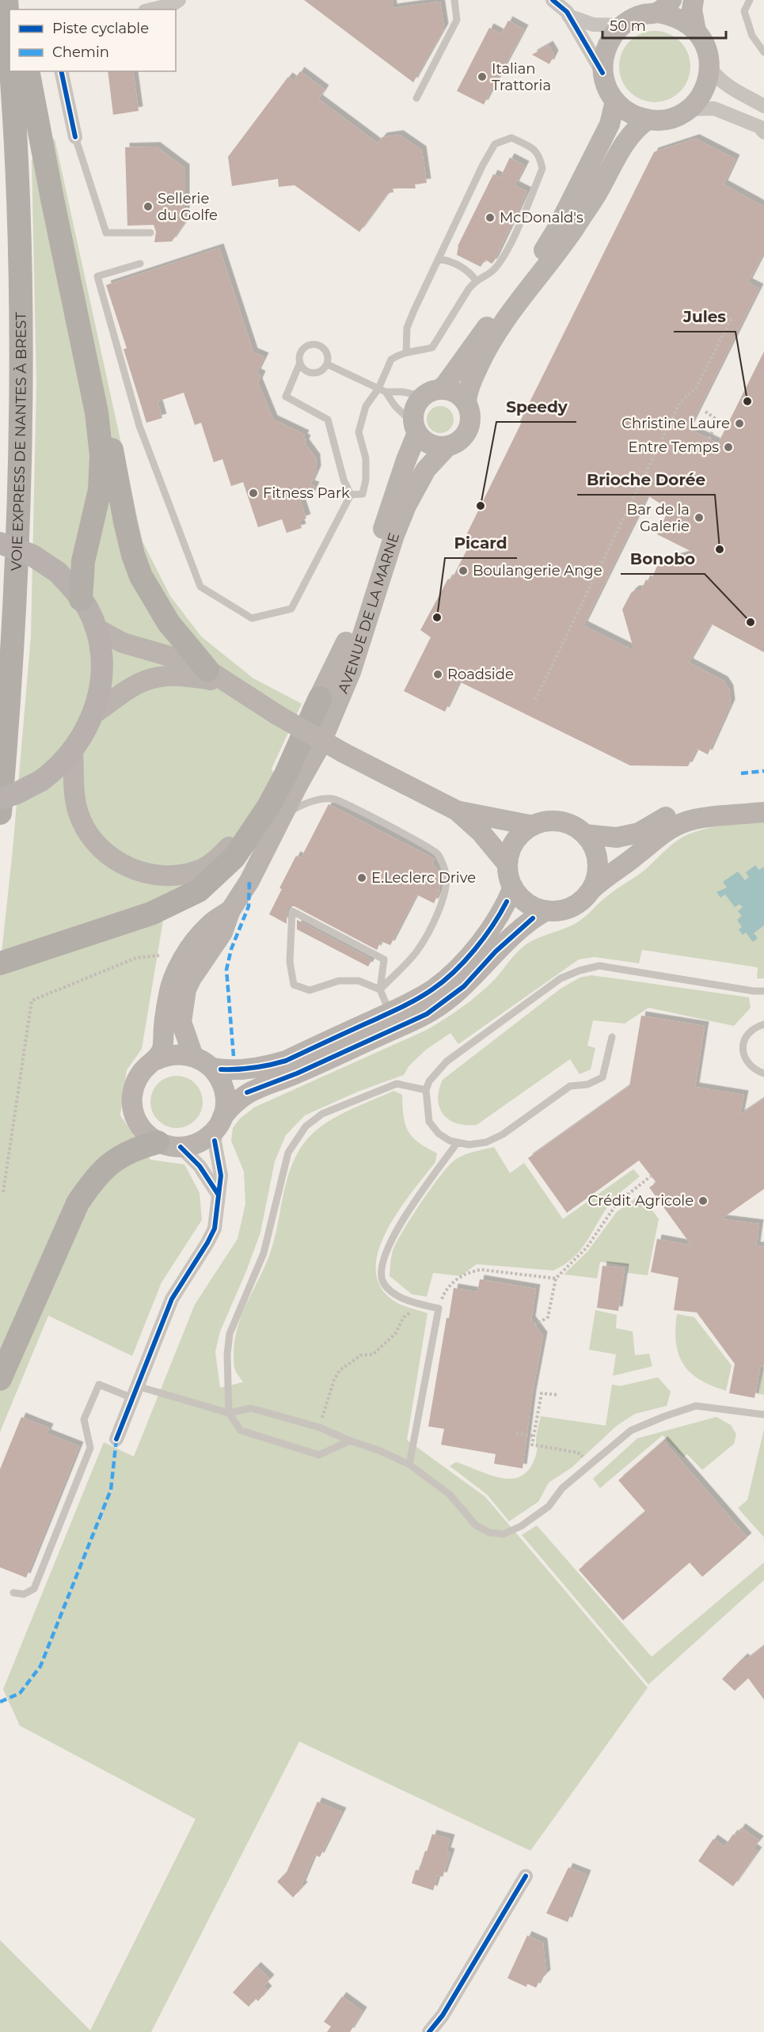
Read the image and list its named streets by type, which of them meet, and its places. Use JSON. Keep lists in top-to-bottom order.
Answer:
{
  "streets": {
    "highway": ["VOIE EXPRESS DE NANTES À BREST"],
    "main road": ["AVENUE DE LA MARNE"]
  },
  "places": [
    "Italian Trattoria",
    "Sellerie du Golfe",
    "McDonald's",
    "Jules",
    "Christine Laure",
    "Entre Temps",
    "Fitness Park",
    "Speedy",
    "Bar de la Galerie",
    "Brioche Dorée",
    "Boulangerie Ange",
    "Picard",
    "Bonobo",
    "Roadside",
    "E.Leclerc Drive",
    "Crédit Agricole"
  ],
  "legend": ["Piste cyclable", "Chemin"],
  "scale_bar": "50 m"
}
